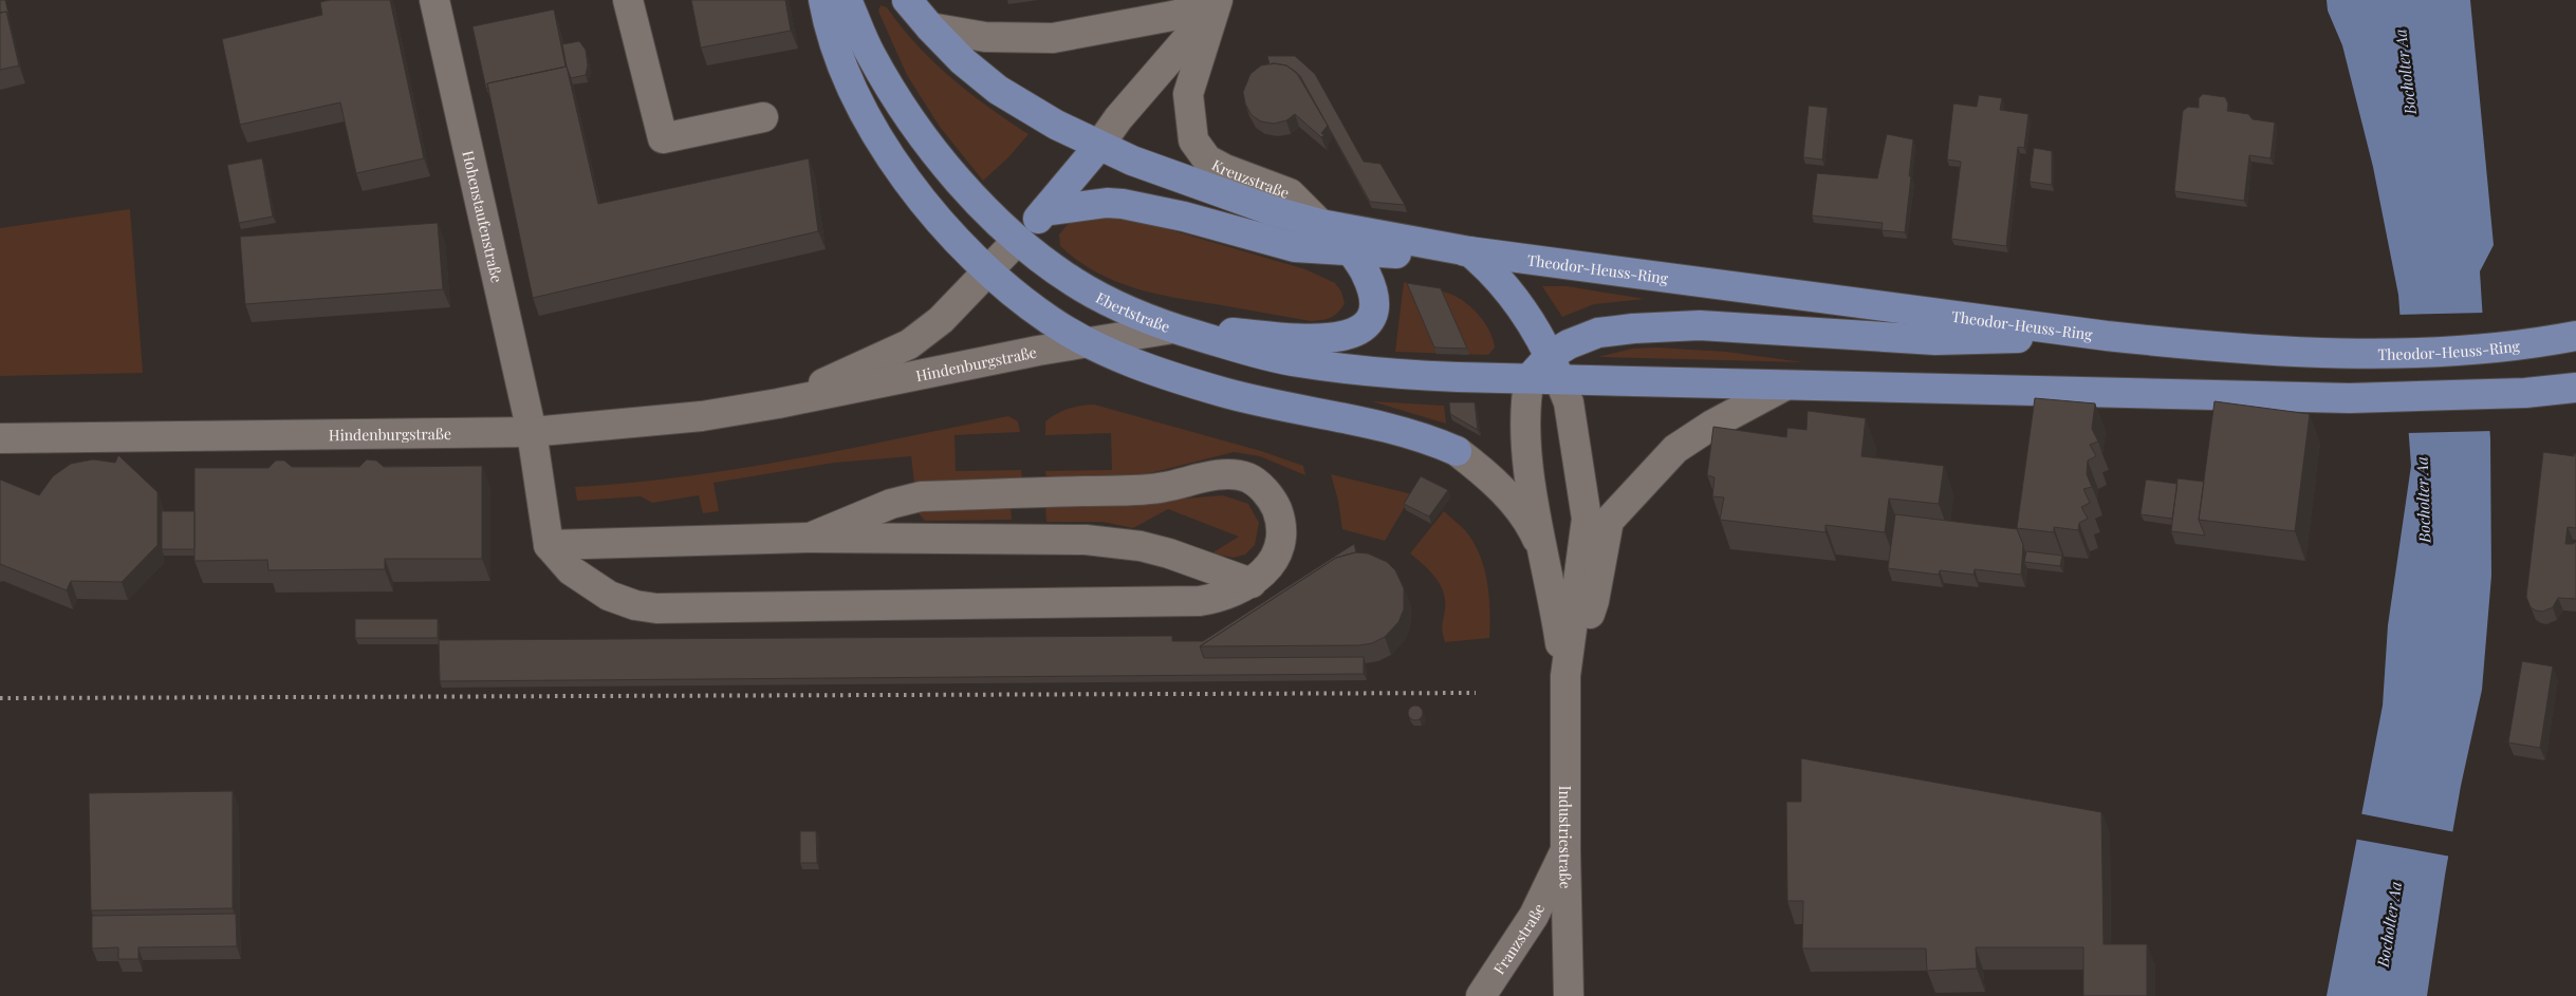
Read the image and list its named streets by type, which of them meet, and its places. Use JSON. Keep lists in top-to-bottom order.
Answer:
{
  "streets": {
    "main road": ["Theodor-Heuss-Ring", "Ebertstraße"],
    "street": [
      "Kreuzstraße",
      "Hohenstaufenstraße",
      "Hindenburgstraße",
      "Industriestraße",
      "Franzstraße"
    ]
  },
  "crossings": [
    ["Hohenstaufenstraße", "Hindenburgstraße"],
    ["Ebertstraße", "Hindenburgstraße"],
    ["Industriestraße", "Franzstraße"]
  ],
  "water": ["Bocholter Aa"]
}
